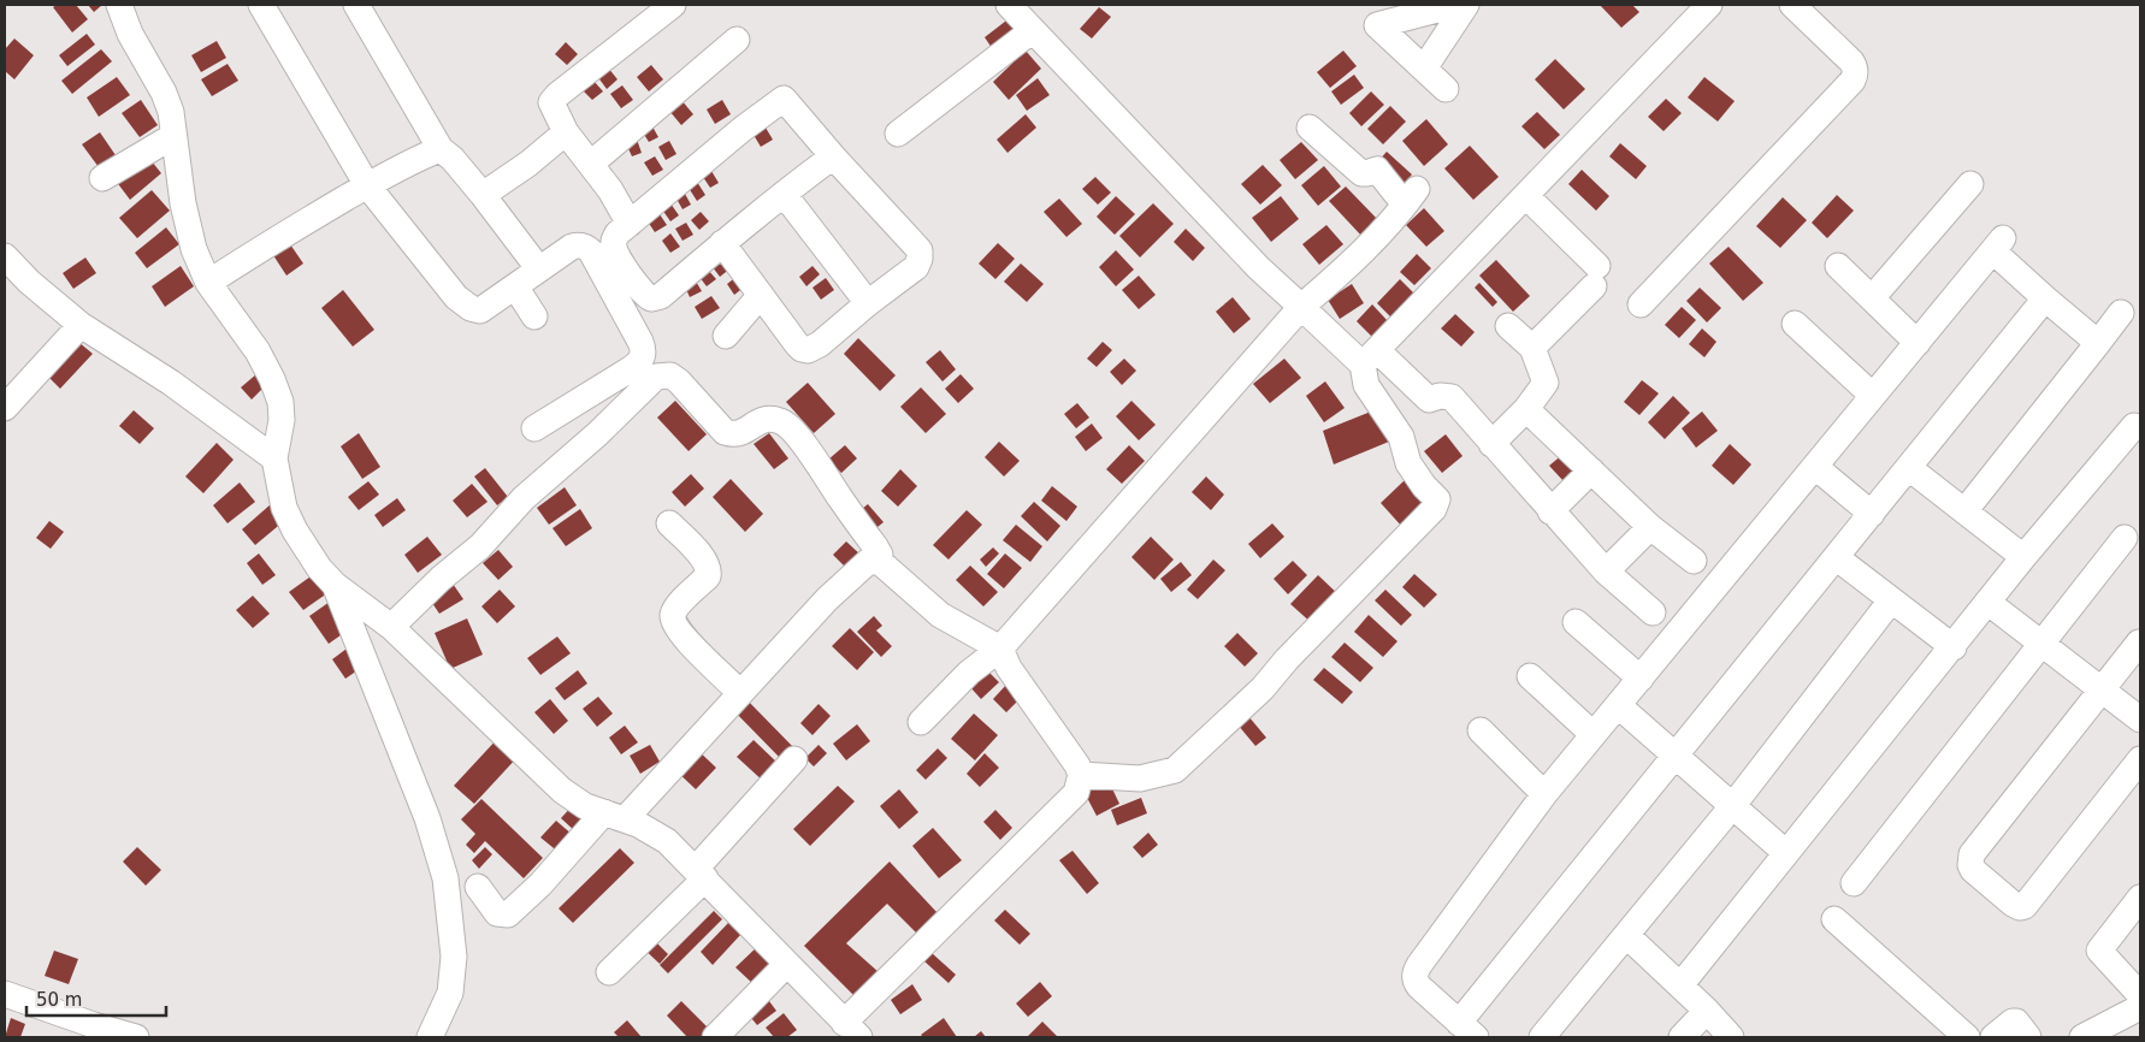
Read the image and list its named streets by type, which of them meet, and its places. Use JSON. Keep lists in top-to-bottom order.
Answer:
{
  "scale_bar": "50 m"
}
